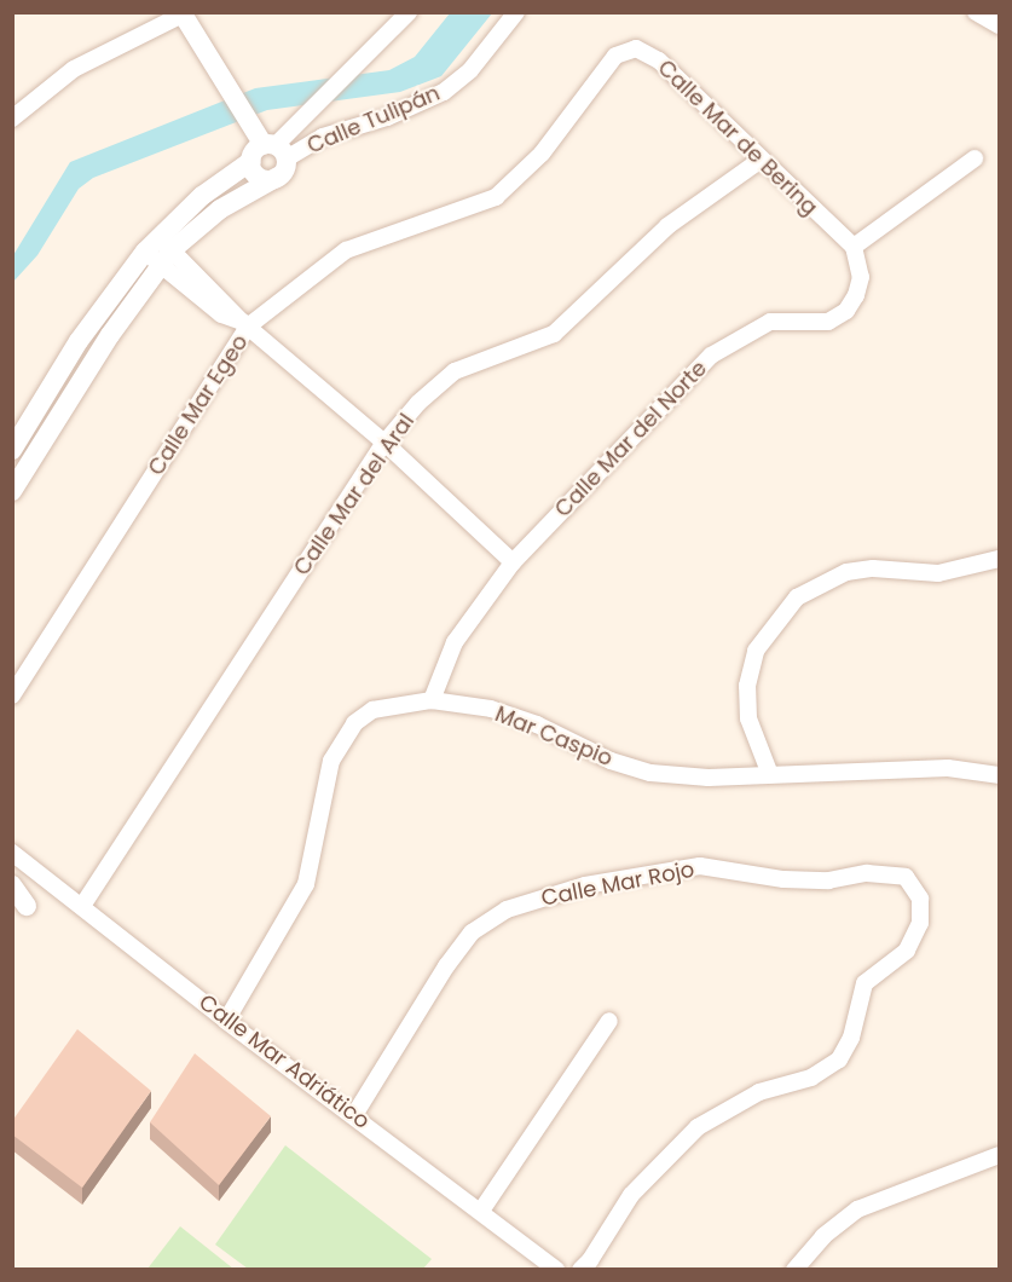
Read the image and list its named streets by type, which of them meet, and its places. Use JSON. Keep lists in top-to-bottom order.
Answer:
{
  "streets": {
    "street": [
      "Calle Tulipán",
      "Calle Mar de Bering",
      "Calle Mar Egeo",
      "Calle Mar del Norte",
      "Calle Mar del Aral",
      "Mar Caspio",
      "Calle Mar Rojo",
      "Calle Mar Adriático"
    ]
  },
  "crossings": [
    ["Calle Mar de Bering", "Calle Mar Egeo"],
    ["Calle Mar de Bering", "Calle Mar del Norte"],
    ["Calle Mar de Bering", "Calle Mar del Aral"],
    ["Calle Mar del Norte", "Mar Caspio"],
    ["Calle Mar del Aral", "Calle Mar Adriático"],
    ["Mar Caspio", "Calle Mar Adriático"],
    ["Calle Mar Rojo", "Calle Mar Adriático"]
  ]
}
